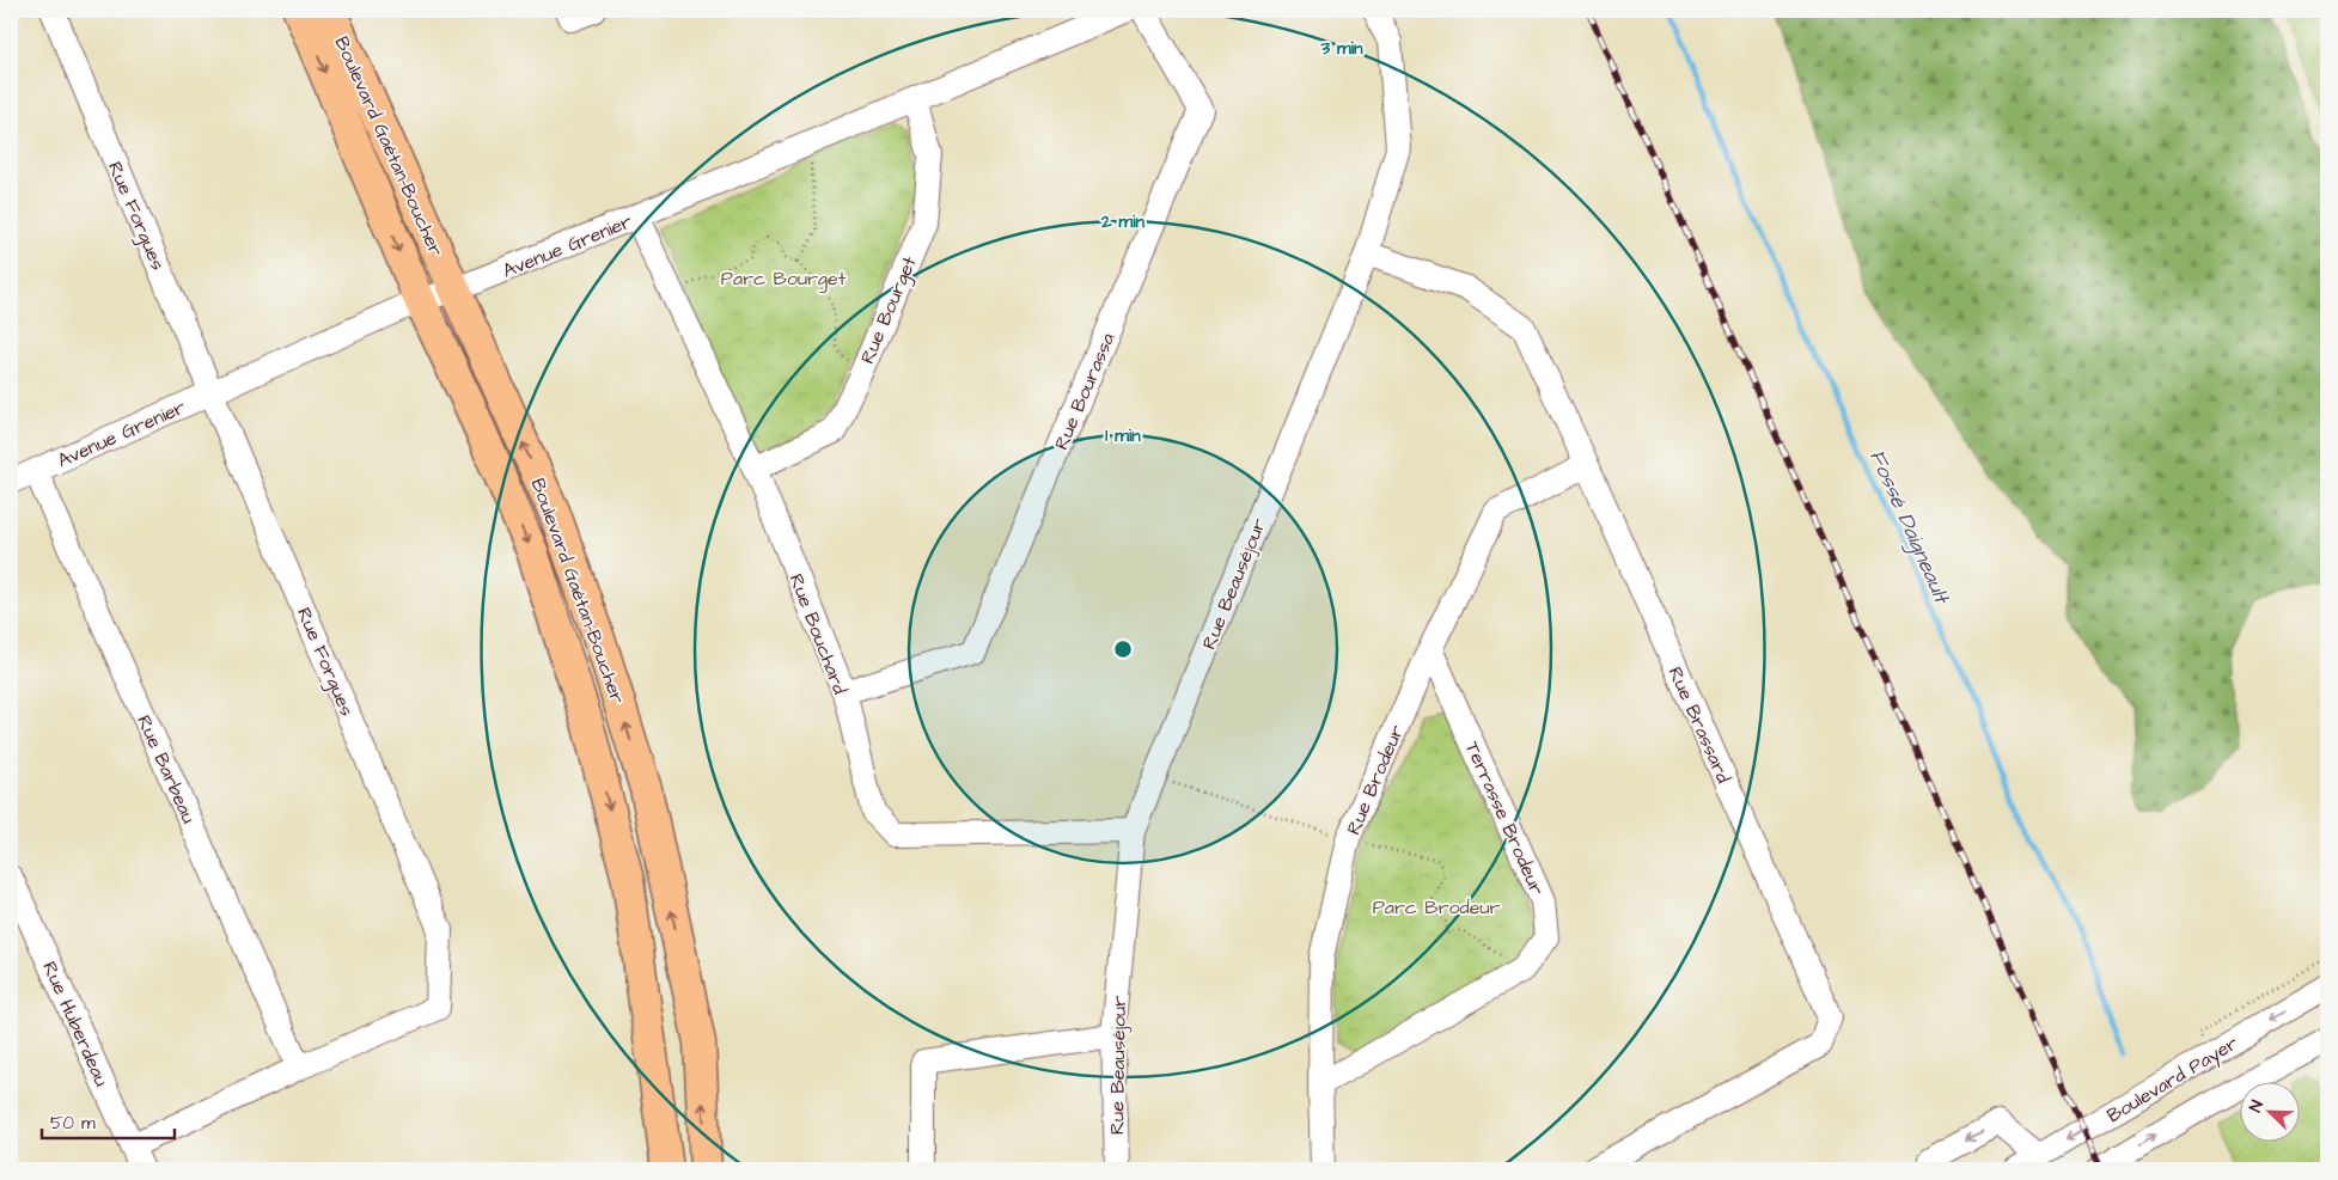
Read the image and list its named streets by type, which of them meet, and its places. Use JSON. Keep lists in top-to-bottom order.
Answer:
{
  "streets": {
    "main road": ["Boulevard Gaétan-Boucher"],
    "street": [
      "Rue Forgues",
      "Avenue Grenier",
      "Rue Bourget",
      "Rue Bourassa",
      "Rue Beauséjour",
      "Rue Bouchard",
      "Rue Brassard",
      "Rue Barbeau",
      "Rue Brodeur",
      "Terrasse Brodeur",
      "Rue Huberdeau",
      "Boulevard Payer"
    ]
  },
  "crossings": [
    ["Boulevard Gaétan-Boucher", "Avenue Grenier"],
    ["Rue Forgues", "Avenue Grenier"],
    ["Rue Forgues", "Rue Barbeau"],
    ["Rue Forgues", "Rue Huberdeau"],
    ["Avenue Grenier", "Rue Bourget"],
    ["Avenue Grenier", "Rue Bouchard"],
    ["Avenue Grenier", "Rue Barbeau"],
    ["Rue Bourget", "Rue Bouchard"],
    ["Rue Bourassa", "Rue Bouchard"],
    ["Rue Beauséjour", "Rue Bouchard"],
    ["Rue Beauséjour", "Rue Brassard"],
    ["Rue Brassard", "Rue Brodeur"],
    ["Rue Brodeur", "Terrasse Brodeur"]
  ],
  "water": ["Fossé Daigneault"],
  "parks": ["Parc Bourget", "Parc Brodeur"],
  "scale_bar": "50 m",
  "north": "top left",
  "rings": ["3 min", "2 min", "1 min"]
}
